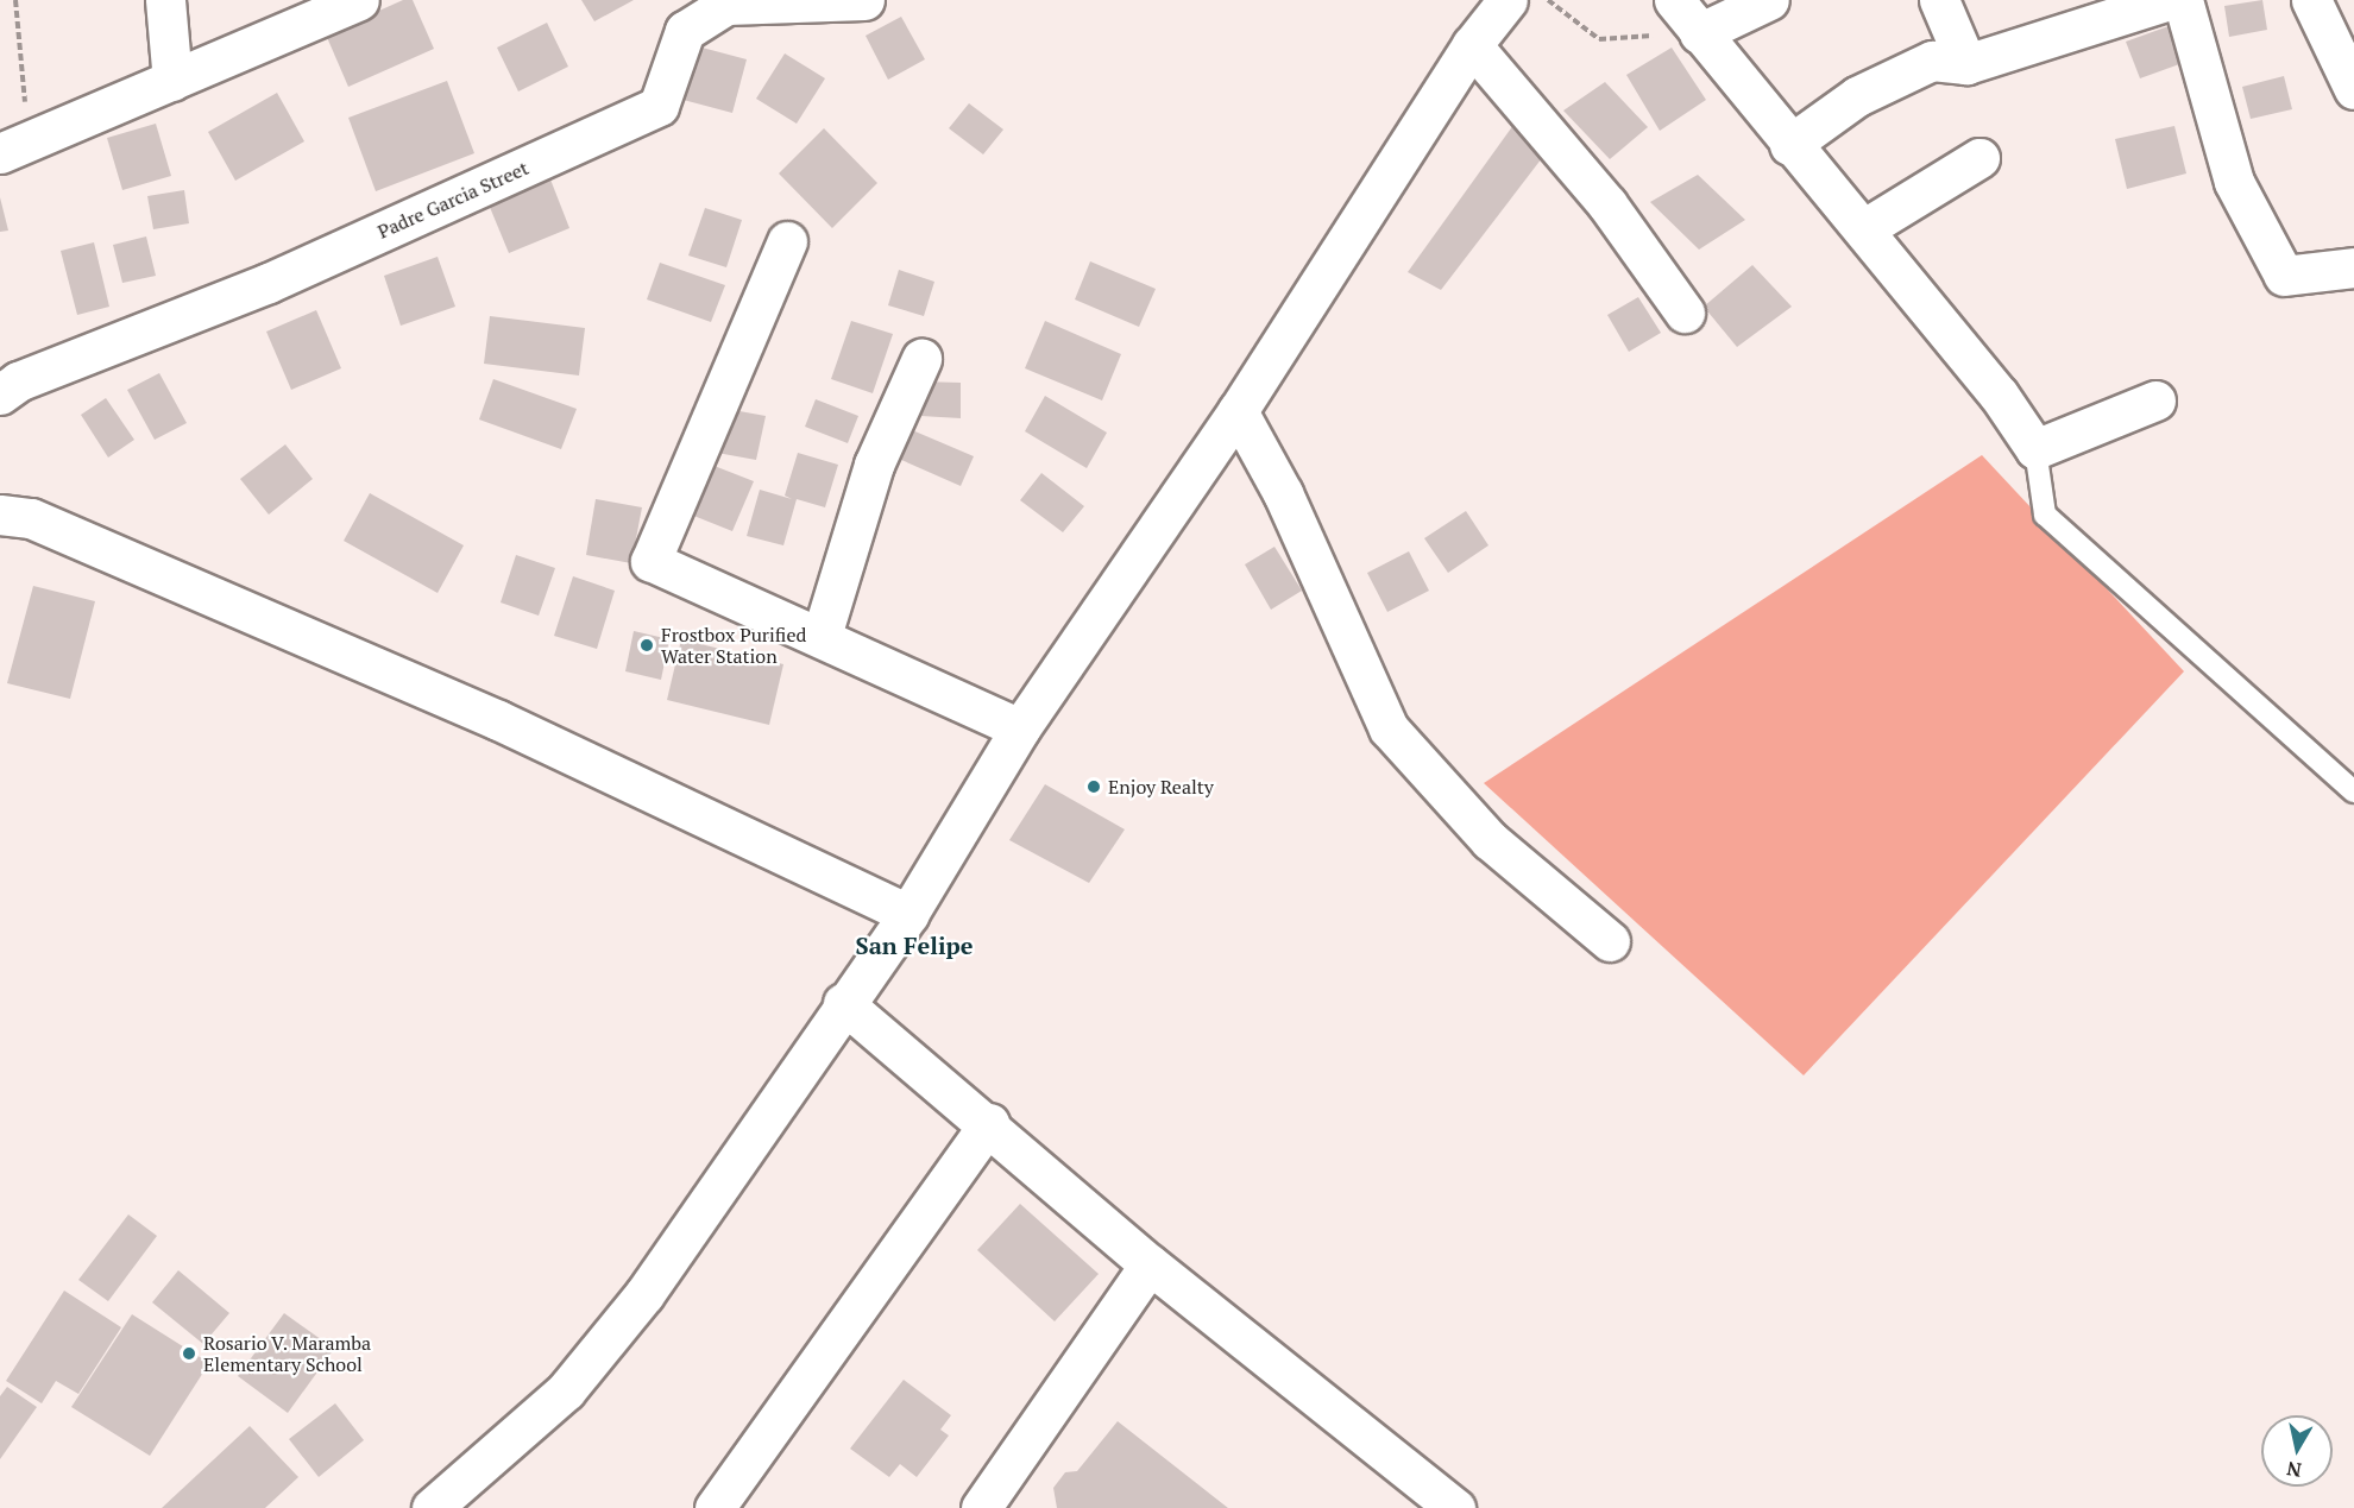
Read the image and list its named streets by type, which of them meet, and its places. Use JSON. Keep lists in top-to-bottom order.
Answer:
{
  "streets": {
    "street": ["Padre Garcia Street"]
  },
  "districts": ["San Felipe"],
  "places": ["Frostbox Purified Water Station", "Enjoy Realty", "Rosario V. Maramba Elementary School"],
  "north": "bottom"
}
